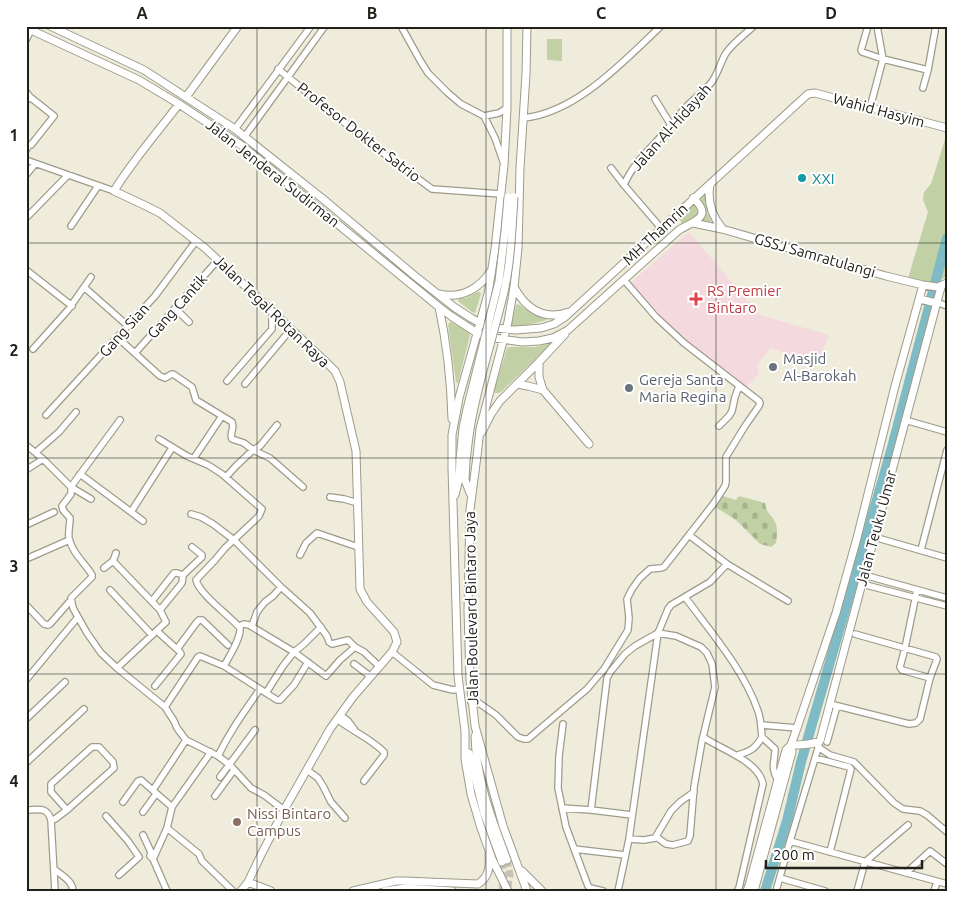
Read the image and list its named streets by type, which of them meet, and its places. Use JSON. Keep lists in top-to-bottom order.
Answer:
{
  "streets": {
    "main road": [
      "Wahid Hasyim",
      "Jalan Jenderal Sudirman",
      "MH Thamrin",
      "GSSJ Samratulangi",
      "Jalan Tegal Rotan Raya",
      "Jalan Teuku Umar",
      "Jalan Boulevard Bintaro Jaya"
    ],
    "street": [
      "Jalan Al-Hidayah",
      "Profesor Dokter Satrio",
      "Gang Cantik",
      "Gang Sian"
    ]
  },
  "crossings": [
    ["Wahid Hasyim", "MH Thamrin"],
    ["Jalan Al-Hidayah", "MH Thamrin"],
    ["Profesor Dokter Satrio", "Jalan Boulevard Bintaro Jaya"],
    ["Jalan Jenderal Sudirman", "MH Thamrin"],
    ["Jalan Jenderal Sudirman", "Jalan Boulevard Bintaro Jaya"],
    ["MH Thamrin", "GSSJ Samratulangi"],
    ["MH Thamrin", "Jalan Boulevard Bintaro Jaya"],
    ["GSSJ Samratulangi", "Jalan Teuku Umar"],
    ["Gang Cantik", "Jalan Tegal Rotan Raya"],
    ["Jalan Tegal Rotan Raya", "Gang Sian"]
  ],
  "places": {
    "other": [
      "XXI",
      "Masjid Al-Barokah",
      "Gereja Santa Maria Regina",
      "Nissi Bintaro Campus"
    ],
    "health": ["RS Premier Bintaro"]
  },
  "scale_bar": "200 m",
  "grid": {
    "columns": [
      "A",
      "B",
      "C",
      "D"
    ],
    "rows": [
      "1",
      "2",
      "3",
      "4"
    ]
  }
}
